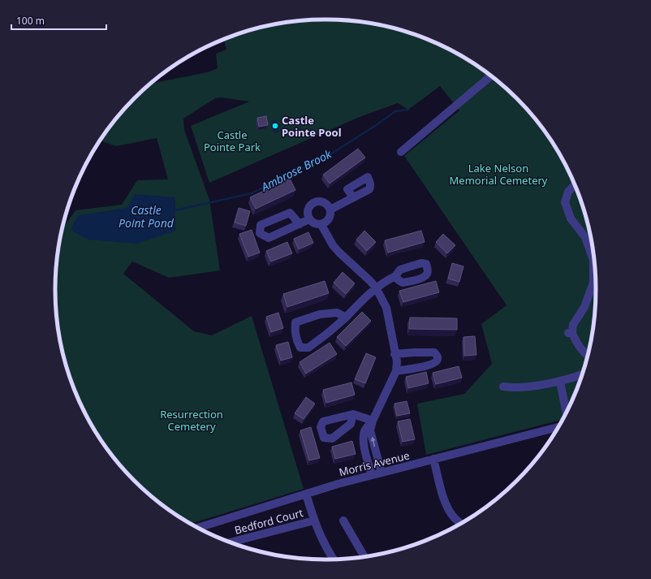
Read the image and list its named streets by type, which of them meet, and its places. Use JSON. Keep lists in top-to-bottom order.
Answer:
{
  "streets": {
    "street": ["Morris Avenue", "Bedford Court"]
  },
  "water": ["Ambrose Brook", "Castle Point Pond"],
  "parks": ["Castle Pointe Park", "Lake Nelson Memorial Cemetery", "Resurrection Cemetery"],
  "places": ["Castle Pointe Pool"],
  "scale_bar": "100 m"
}
